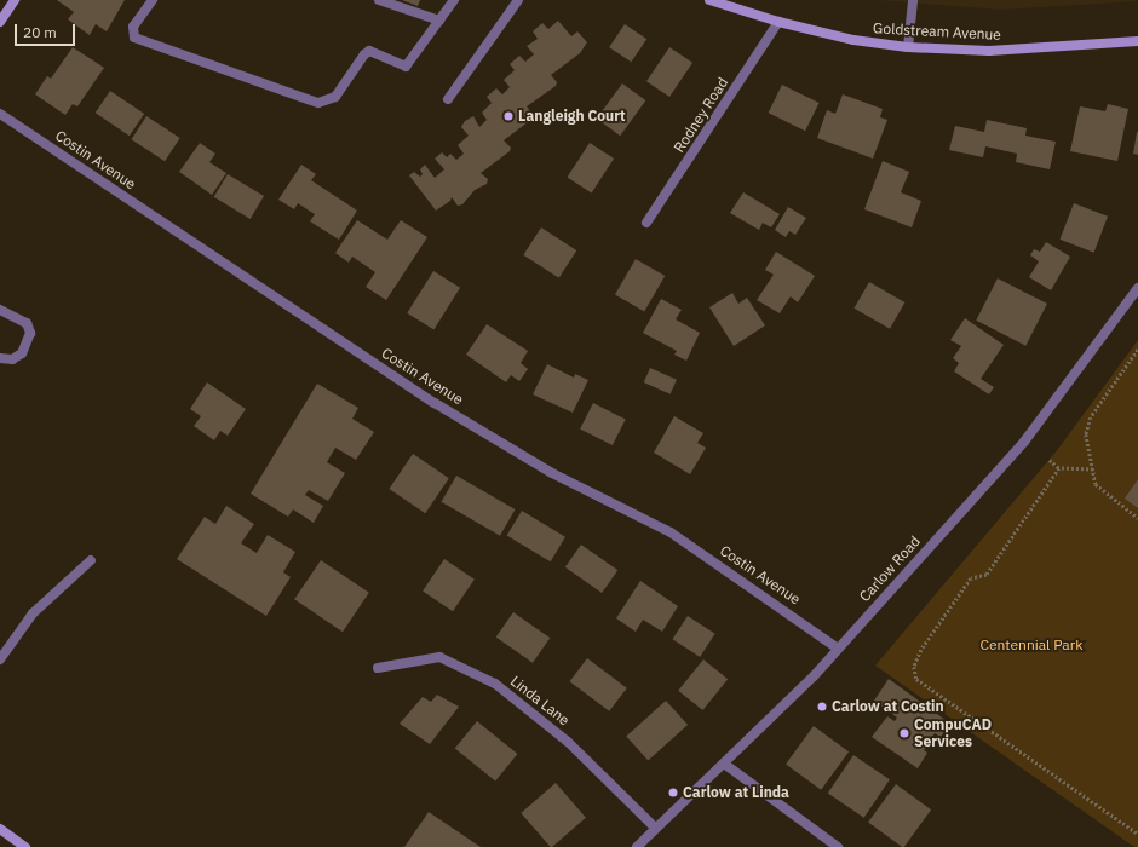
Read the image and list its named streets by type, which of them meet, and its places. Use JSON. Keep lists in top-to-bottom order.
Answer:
{
  "streets": {
    "main road": ["Goldstream Avenue"],
    "street": [
      "Rodney Road",
      "Costin Avenue",
      "Carlow Road",
      "Linda Lane"
    ]
  },
  "crossings": [
    ["Goldstream Avenue", "Rodney Road"],
    ["Costin Avenue", "Carlow Road"],
    ["Carlow Road", "Linda Lane"]
  ],
  "parks": ["Centennial Park"],
  "places": [
    "Langleigh Court",
    "Carlow at Costin",
    "CompuCAD Services",
    "Carlow at Linda"
  ],
  "scale_bar": "20 m"
}
